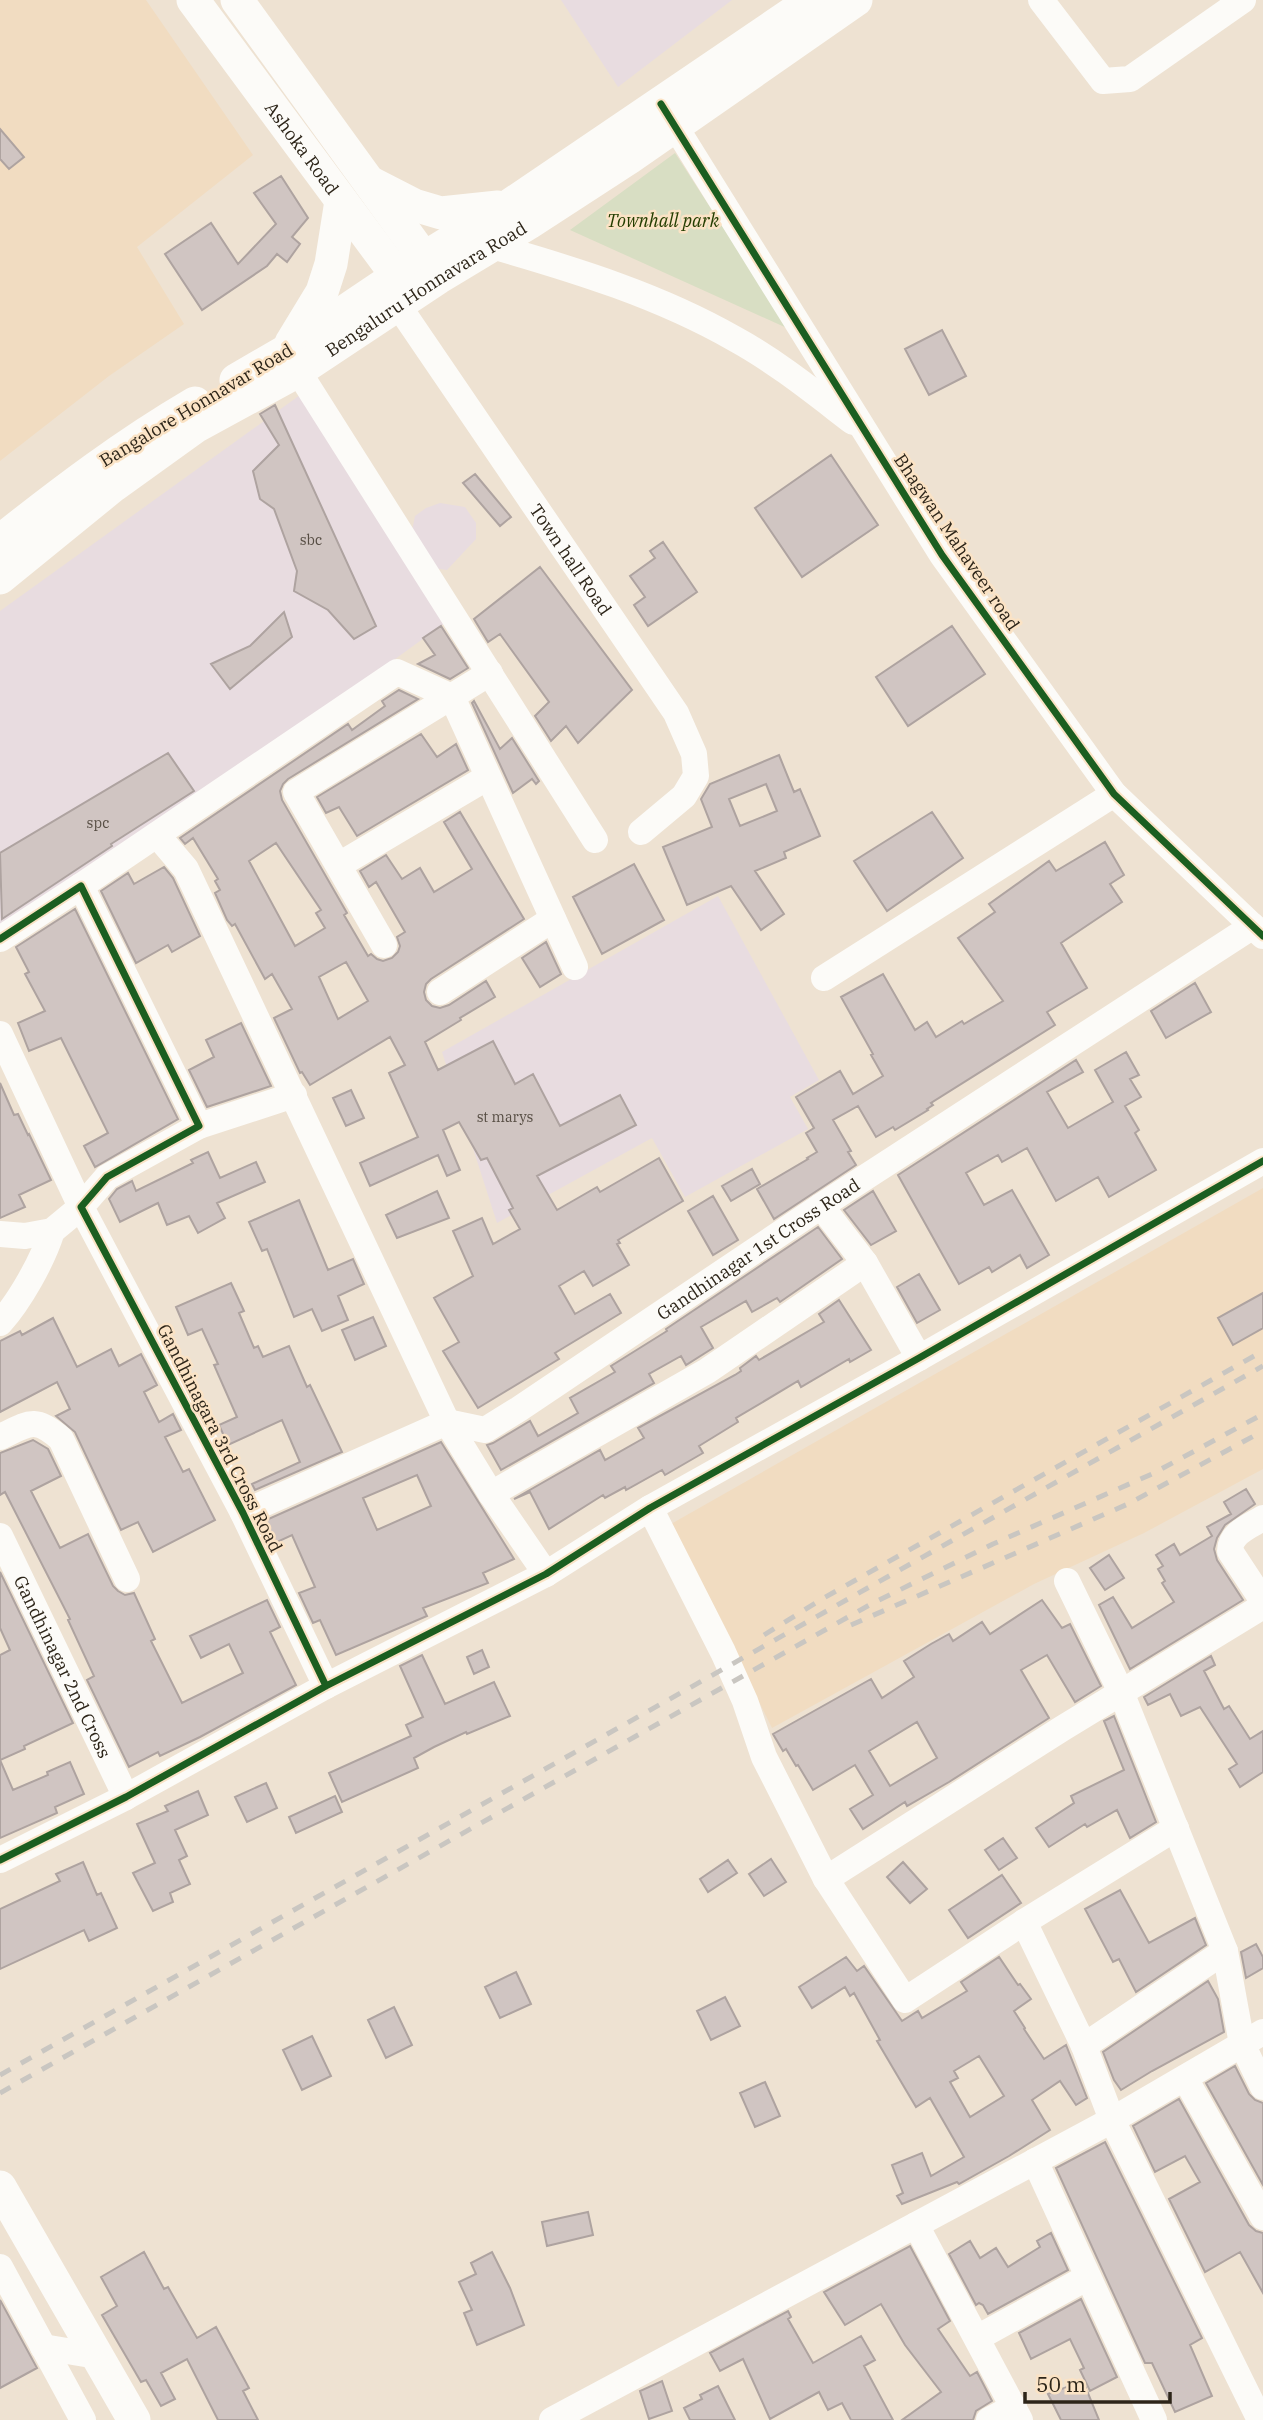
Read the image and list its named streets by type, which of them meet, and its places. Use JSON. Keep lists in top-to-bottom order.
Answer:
{
  "streets": {
    "main road": ["Ashoka Road", "Bengaluru Honnavara Road", "Bangalore Honnavar Road"],
    "street": [
      "Bhagwan Mahaveer road",
      "Town hall Road",
      "Gandhinagar 1st Cross Road",
      "Gandhinagara 3rd Cross Road",
      "Gandhinagar 2nd Cross"
    ]
  },
  "crossings": [
    ["Ashoka Road", "Bengaluru Honnavara Road"],
    ["Ashoka Road", "Bangalore Honnavar Road"],
    ["Ashoka Road", "Town hall Road"],
    ["Bengaluru Honnavara Road", "Bangalore Honnavar Road"],
    ["Bengaluru Honnavara Road", "Bhagwan Mahaveer road"],
    ["Bengaluru Honnavara Road", "Town hall Road"],
    ["Bangalore Honnavar Road", "Town hall Road"],
    ["Bhagwan Mahaveer road", "Gandhinagar 1st Cross Road"]
  ],
  "parks": ["Townhall park"],
  "house_numbers": ["sbc", "spc", "st marys"],
  "scale_bar": "50 m"
}
